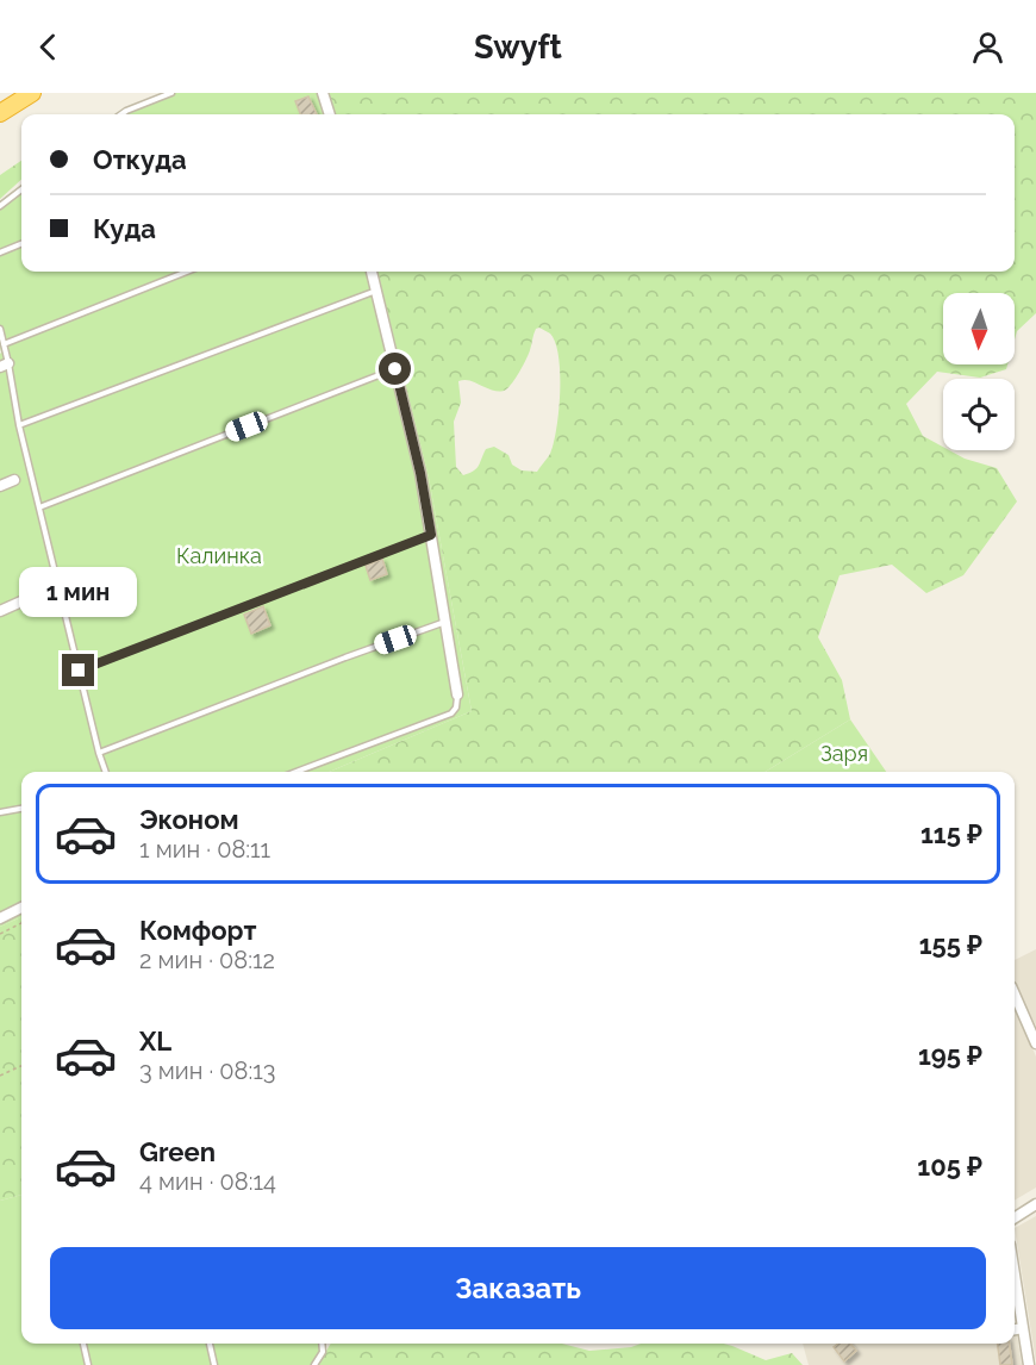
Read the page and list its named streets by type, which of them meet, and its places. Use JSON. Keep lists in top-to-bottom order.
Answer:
{
  "parks": ["Калинка", "Заря"],
  "north": "bottom",
  "page": {
    "header": "Swyft",
    "banner": ["Откуда", "Куда"],
    "bubble": "1 мин",
    "list": [
      {
        "name": "Эконом",
        "note": "1 мин · 08:11",
        "value": "115 ₽"
      },
      {
        "name": "Комфорт",
        "note": "2 мин · 08:12",
        "value": "155 ₽"
      },
      {
        "name": "XL",
        "note": "3 мин · 08:13",
        "value": "195 ₽"
      },
      {
        "name": "Green",
        "note": "4 мин · 08:14",
        "value": "105 ₽"
      }
    ],
    "buttons": "Заказать"
  }
}
